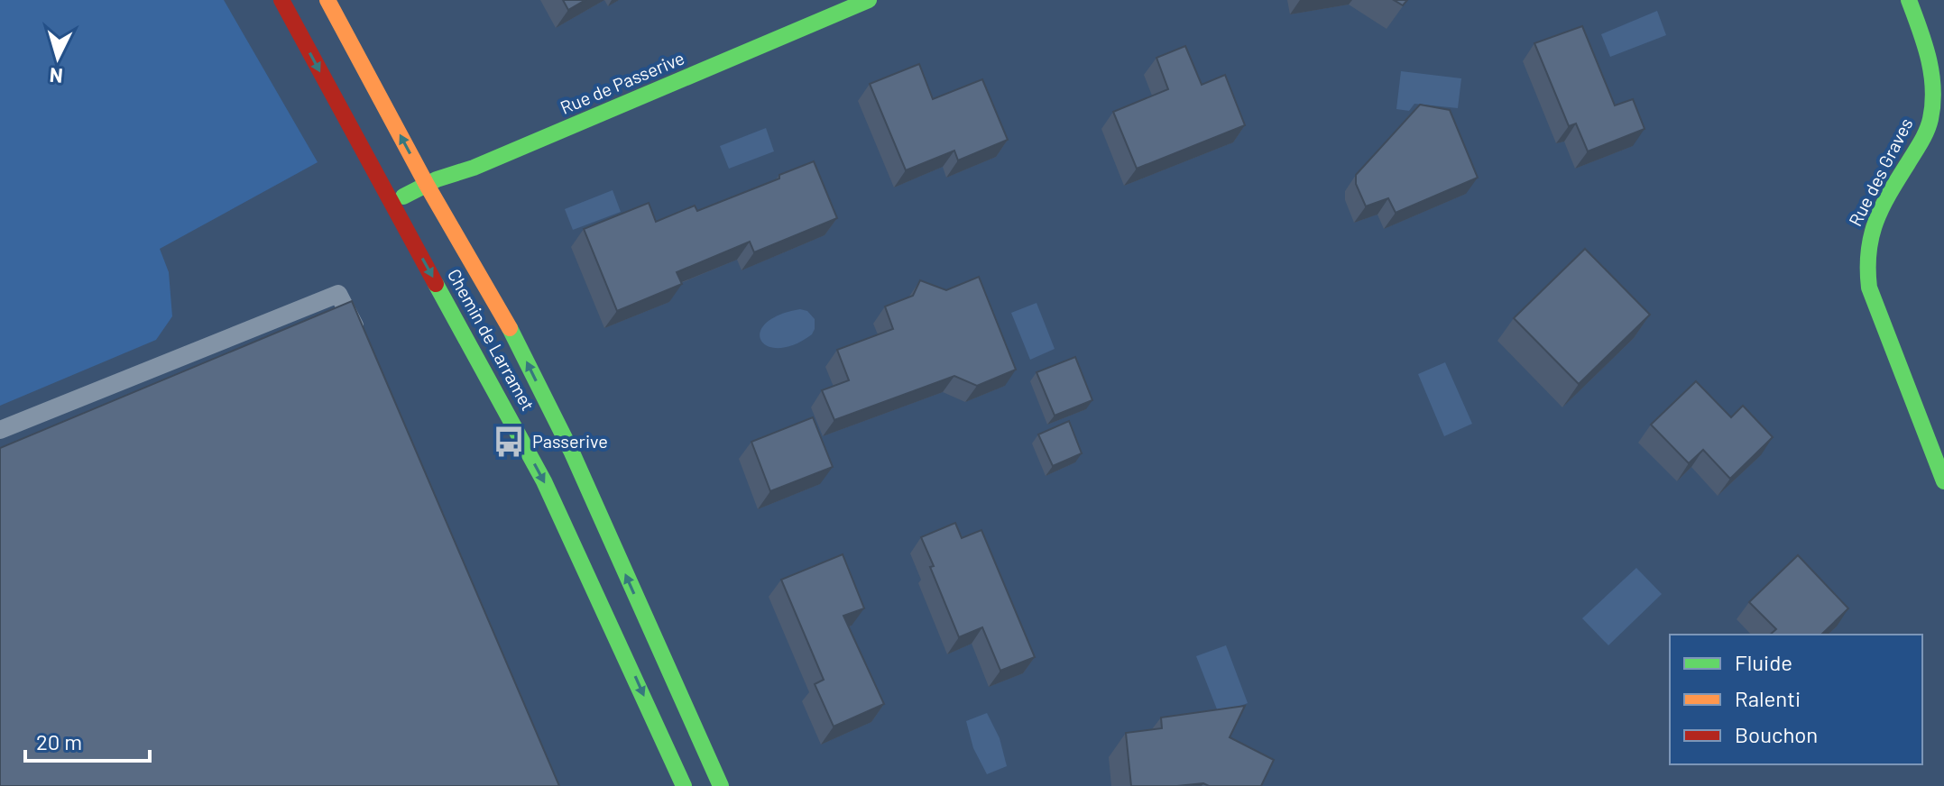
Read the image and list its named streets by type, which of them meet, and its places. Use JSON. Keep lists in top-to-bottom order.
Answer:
{
  "streets": {
    "main road": ["Rue de Passerive", "Rue des Graves", "Chemin de Larramet"]
  },
  "crossings": [
    ["Rue de Passerive", "Chemin de Larramet"]
  ],
  "places": {
    "bus stop": ["Passerive"]
  },
  "legend": ["Fluide", "Ralenti", "Bouchon"],
  "scale_bar": "20 m",
  "north": "bottom"
}
